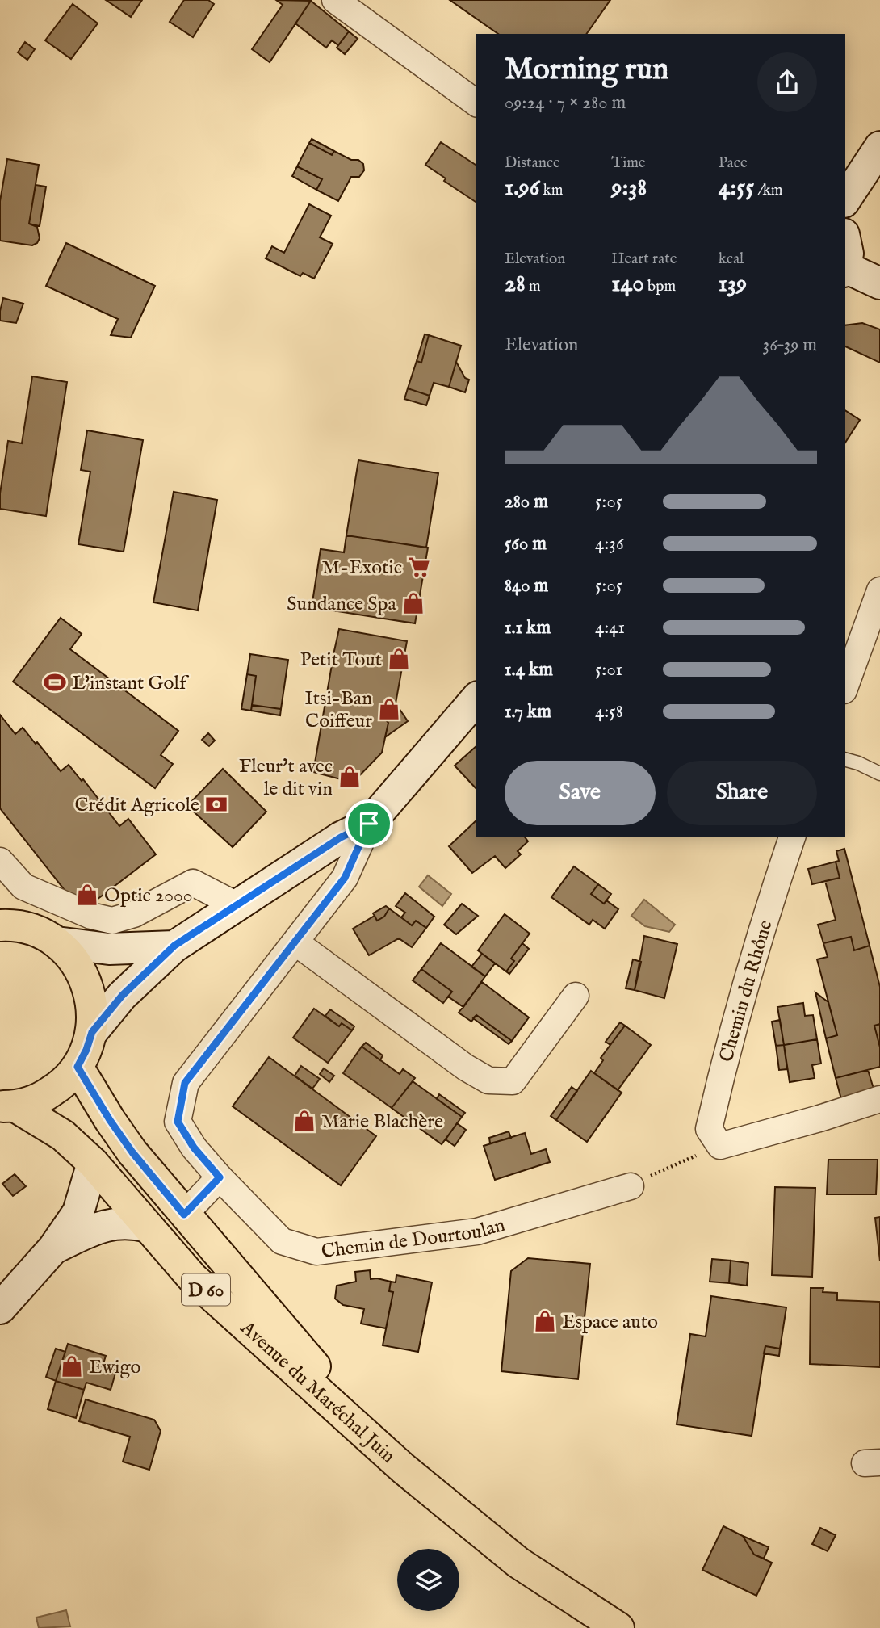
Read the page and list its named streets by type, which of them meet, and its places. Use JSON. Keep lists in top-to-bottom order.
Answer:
{
  "streets": {
    "main road": ["D 60", "Avenue du Maréchal Juin"],
    "street": ["Chemin du Rhône", "Chemin de Dourtoulan"]
  },
  "places": {
    "supermarket": ["M-Exotic"],
    "shop": [
      "Sundance Spa",
      "Petit Tout",
      "Itsi-Ban Coiffeur",
      "Fleur't avec le dit vin",
      "Optic 2000",
      "Marie Blachère",
      "Espace auto",
      "Ewigo"
    ],
    "sports": ["L'instant Golf"],
    "bank": ["Crédit Agricole"]
  },
  "page": {
    "heading": ["Morning run", "09:24 · 7 × 280 m"],
    "stats": [
      ["Distance", "1.96 km"],
      ["Time", "9:38"],
      ["Pace", "4:55 /km"],
      ["Elevation", "28 m"],
      ["Heart rate", "140 bpm"],
      ["kcal", "139"]
    ],
    "chart": ["Elevation", "36–39 m"],
    "list": [
      {
        "name": "280 m",
        "note": "5:05"
      },
      {
        "name": "560 m",
        "note": "4:36"
      },
      {
        "name": "840 m",
        "note": "5:05"
      },
      {
        "name": "1.1 km",
        "note": "4:41"
      },
      {
        "name": "1.4 km",
        "note": "5:01"
      },
      {
        "name": "1.7 km",
        "note": "4:58"
      }
    ],
    "buttons": ["Save", "Share"]
  }
}
